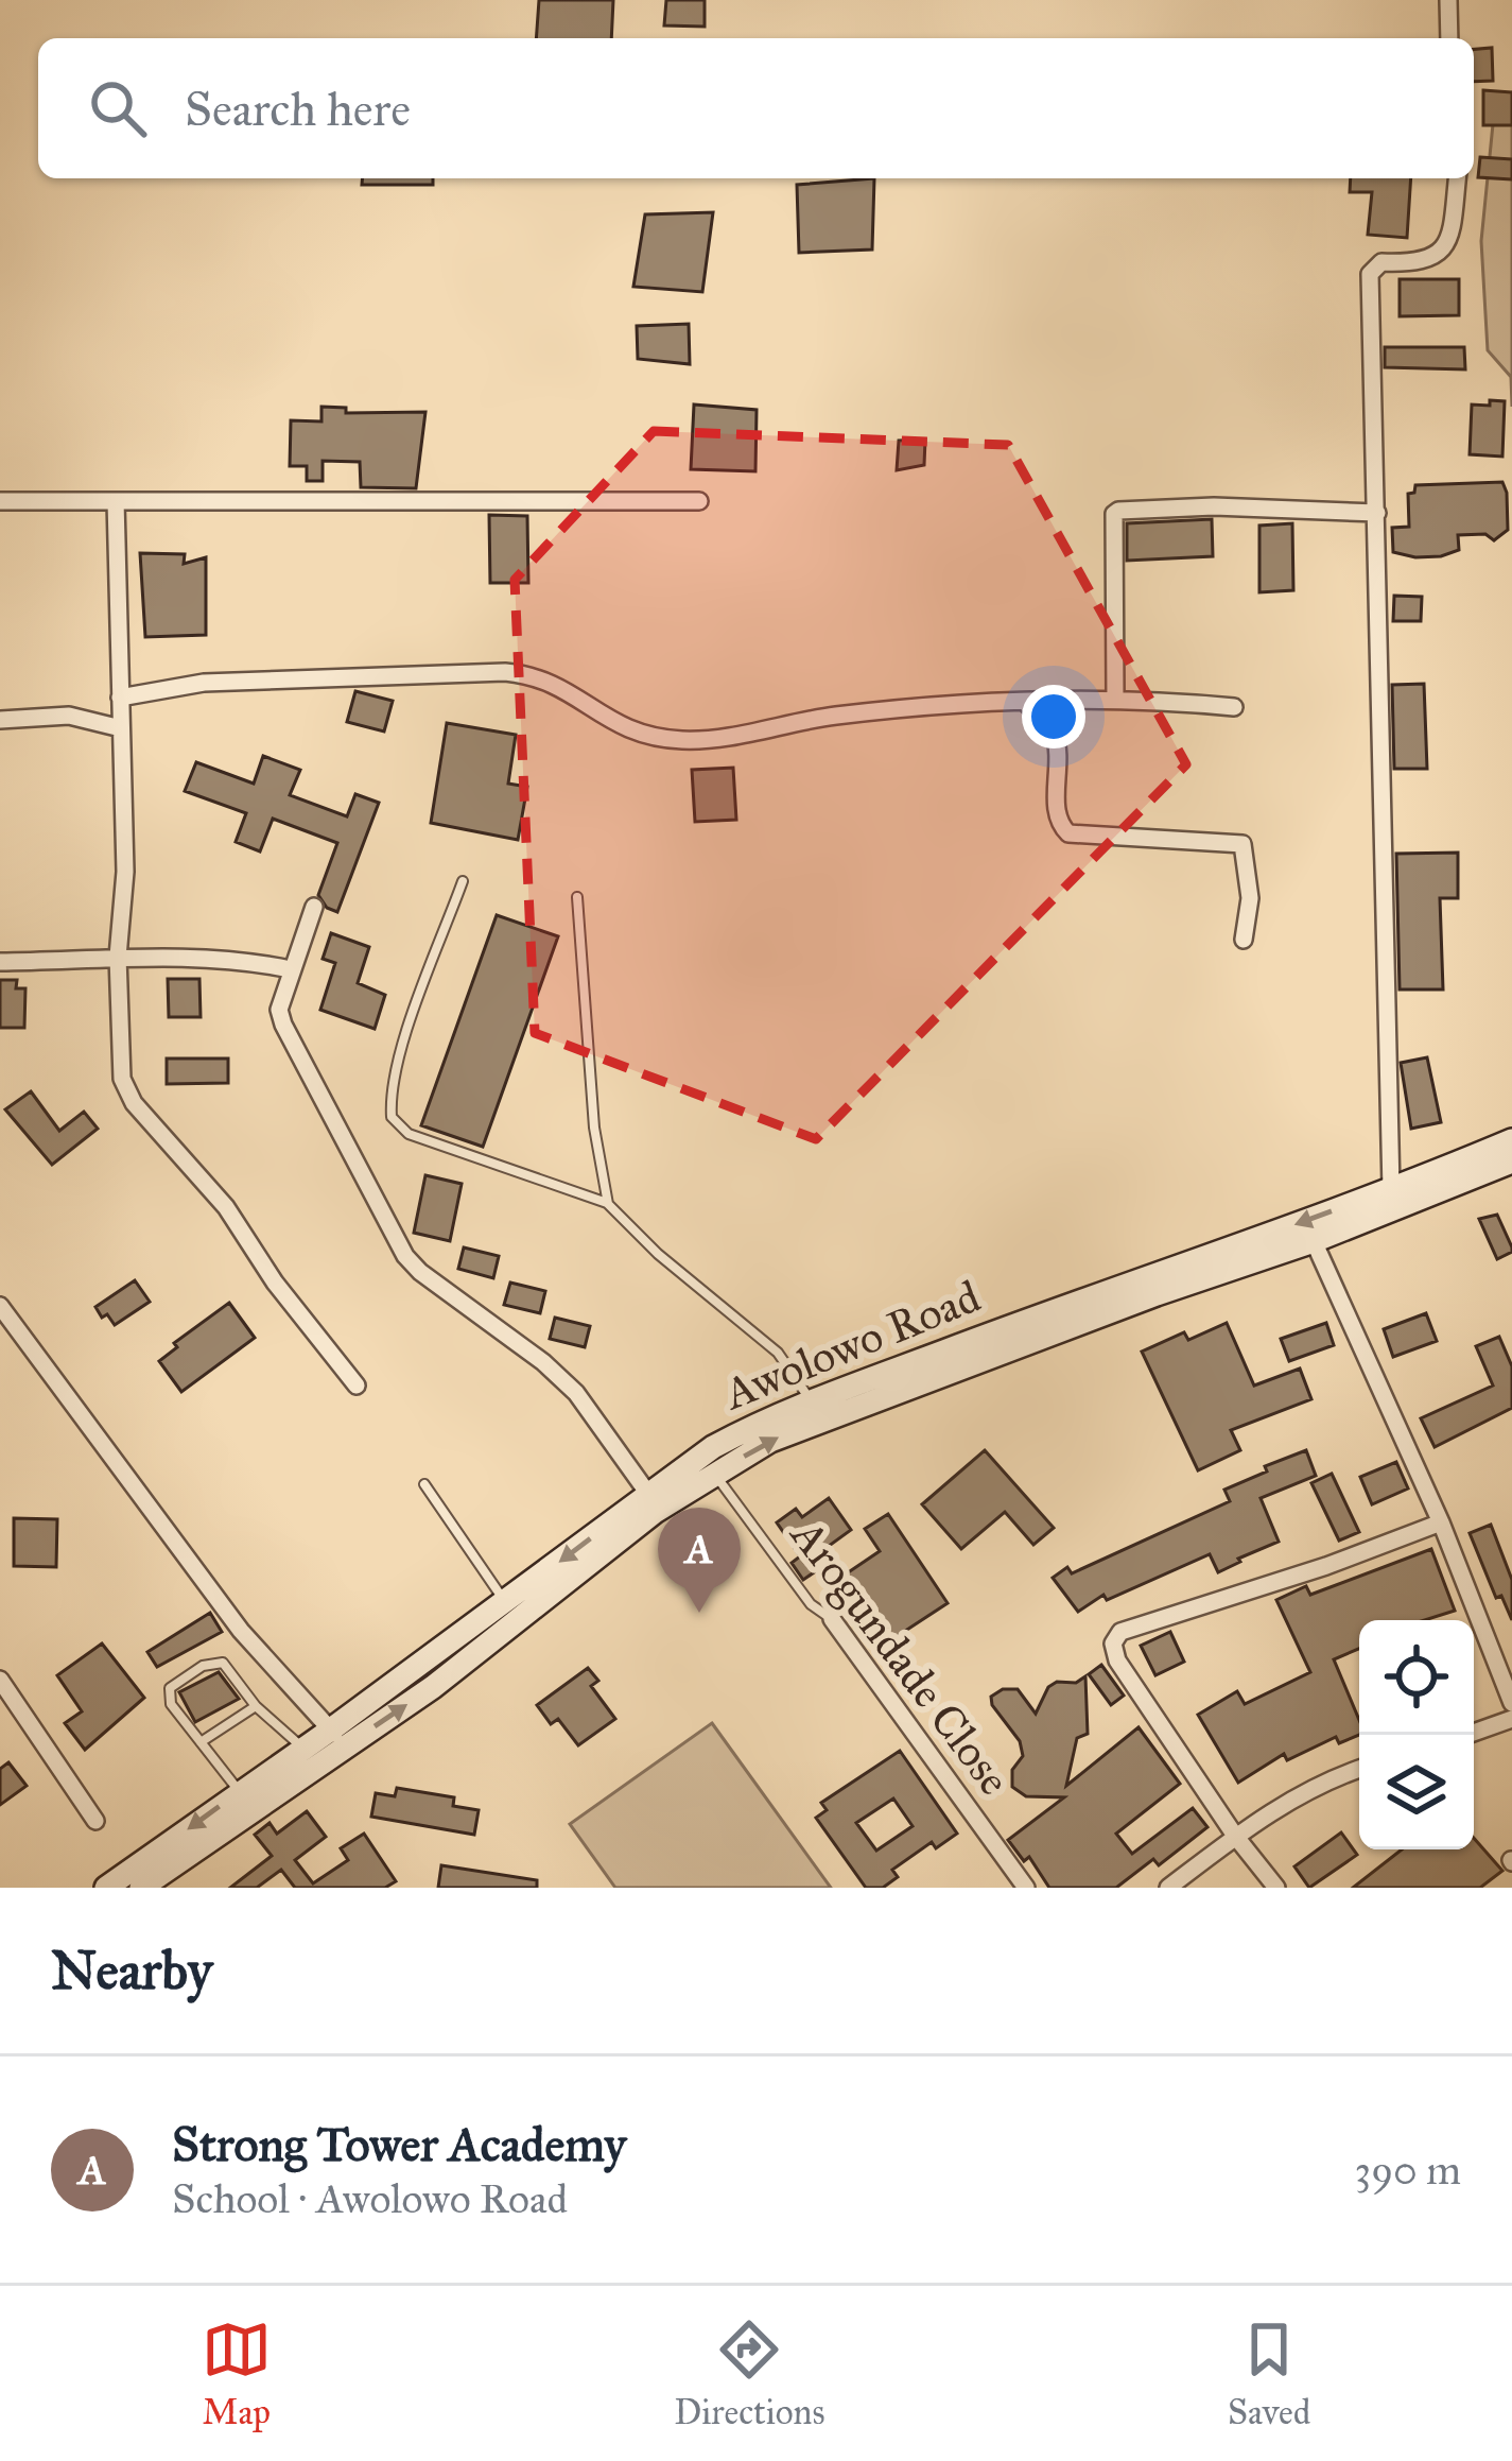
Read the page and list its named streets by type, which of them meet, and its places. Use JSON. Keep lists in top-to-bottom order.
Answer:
{
  "streets": {
    "main road": ["Awolowo Road"],
    "street": ["Arogundade Close"]
  },
  "crossings": [
    ["Awolowo Road", "Arogundade Close"]
  ],
  "page": {
    "search": "Search here",
    "pins": "A",
    "heading": "Nearby",
    "list": [
      {
        "mark": "A",
        "name": "Strong Tower Academy",
        "note": "School · Awolowo Road",
        "value": "390 m"
      }
    ],
    "nav": ["Map", "Directions", "Saved"]
  }
}
